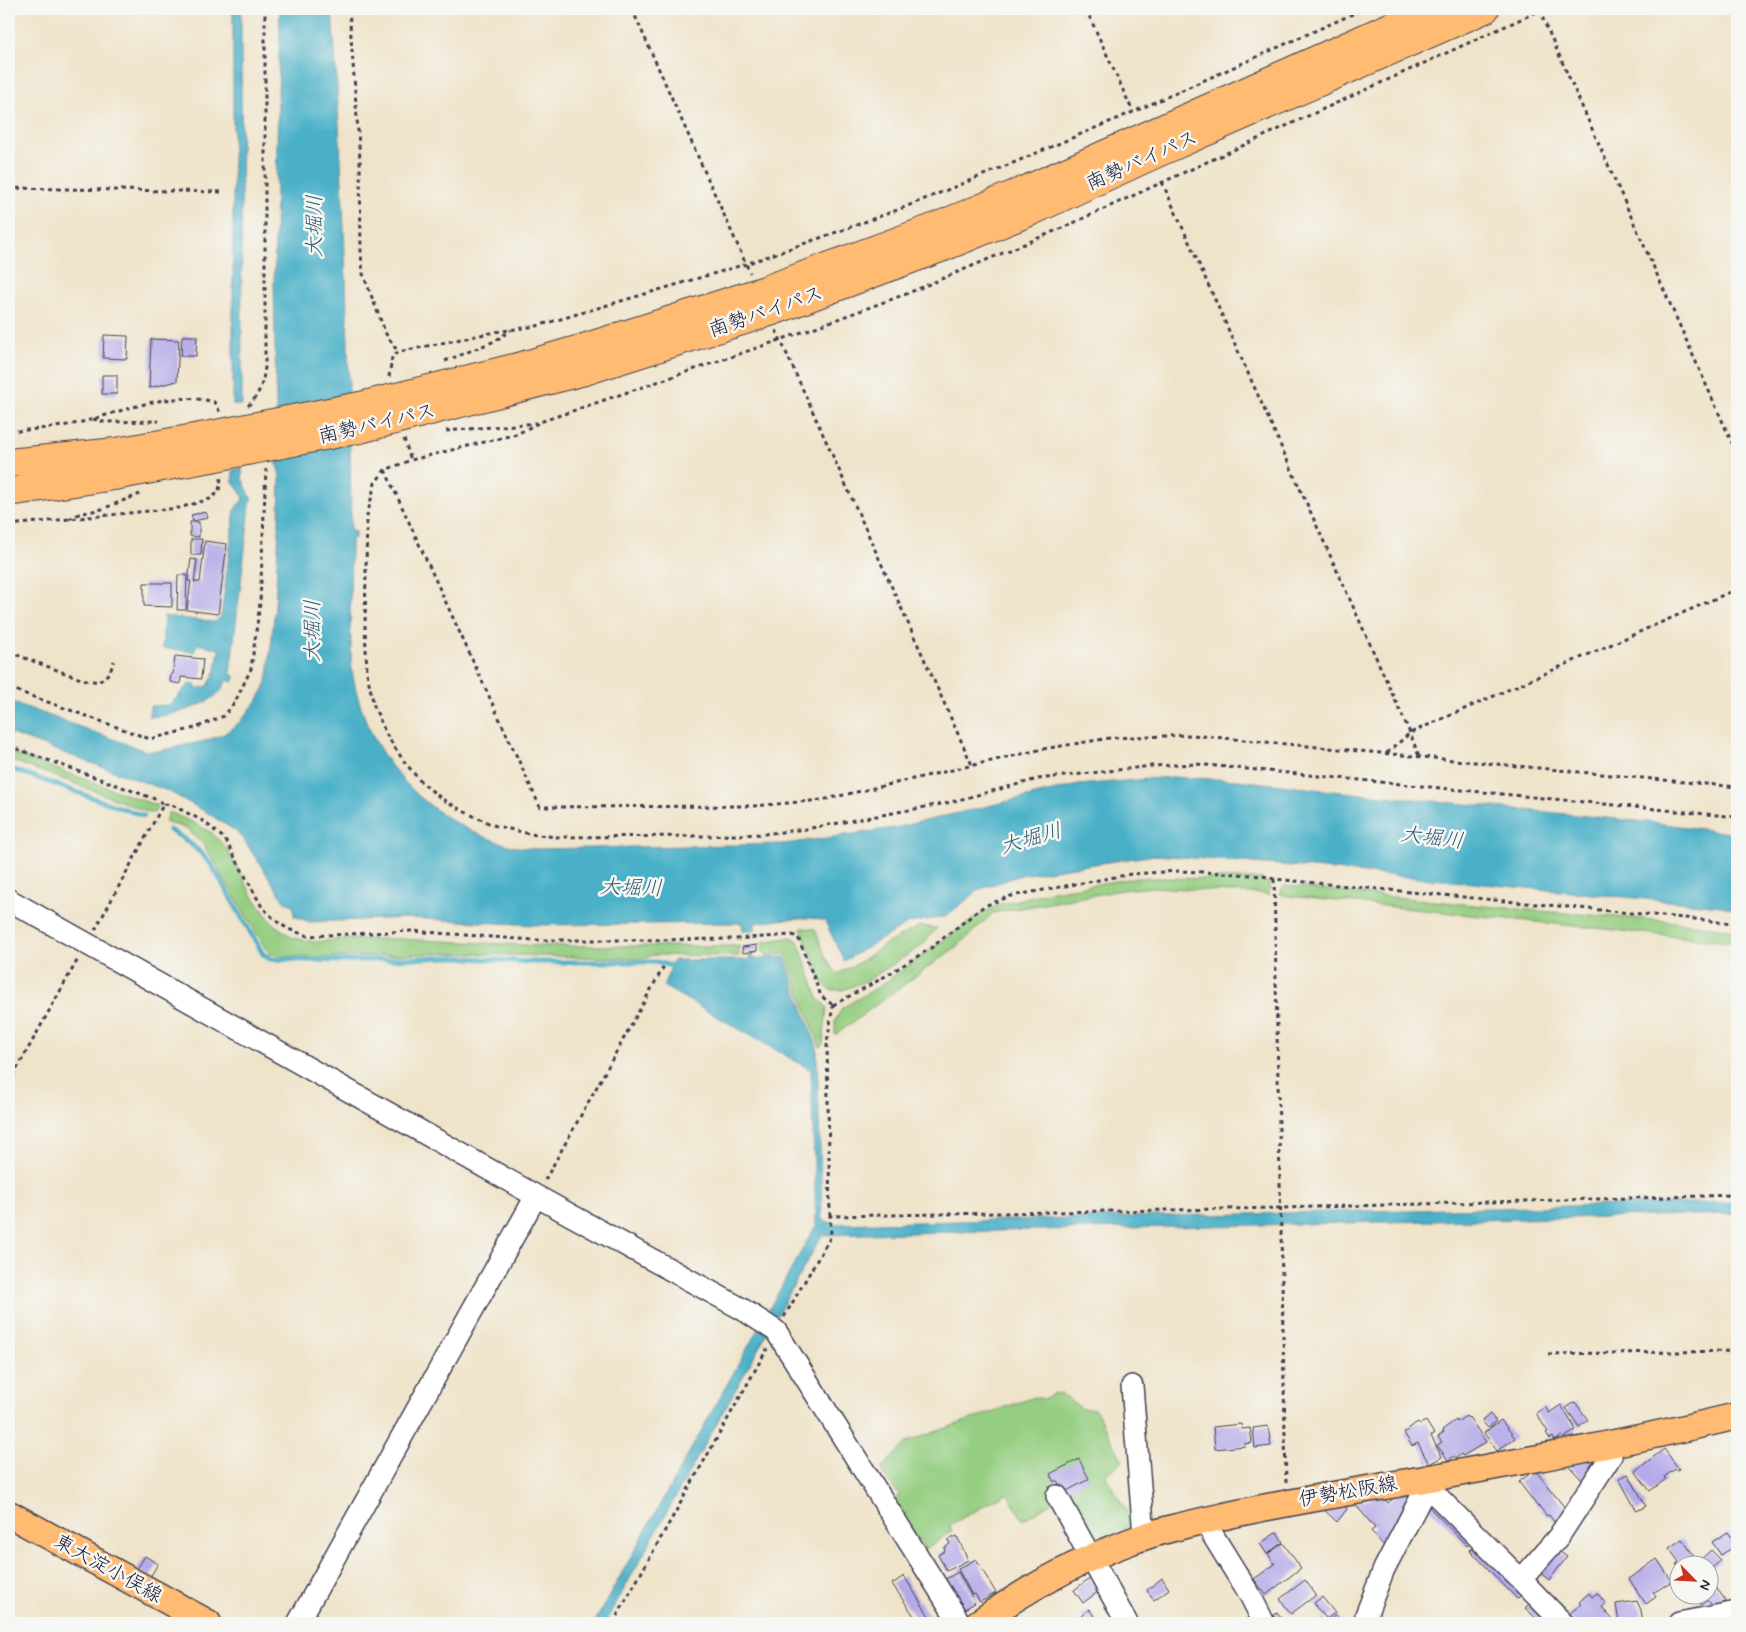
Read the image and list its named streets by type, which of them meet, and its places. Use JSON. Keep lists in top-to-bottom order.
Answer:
{
  "streets": {
    "highway": ["南勢バイパス"],
    "main road": ["伊勢松阪線", "東大淀小俣線"]
  },
  "water": ["大堀川"],
  "north": "bottom right"
}
